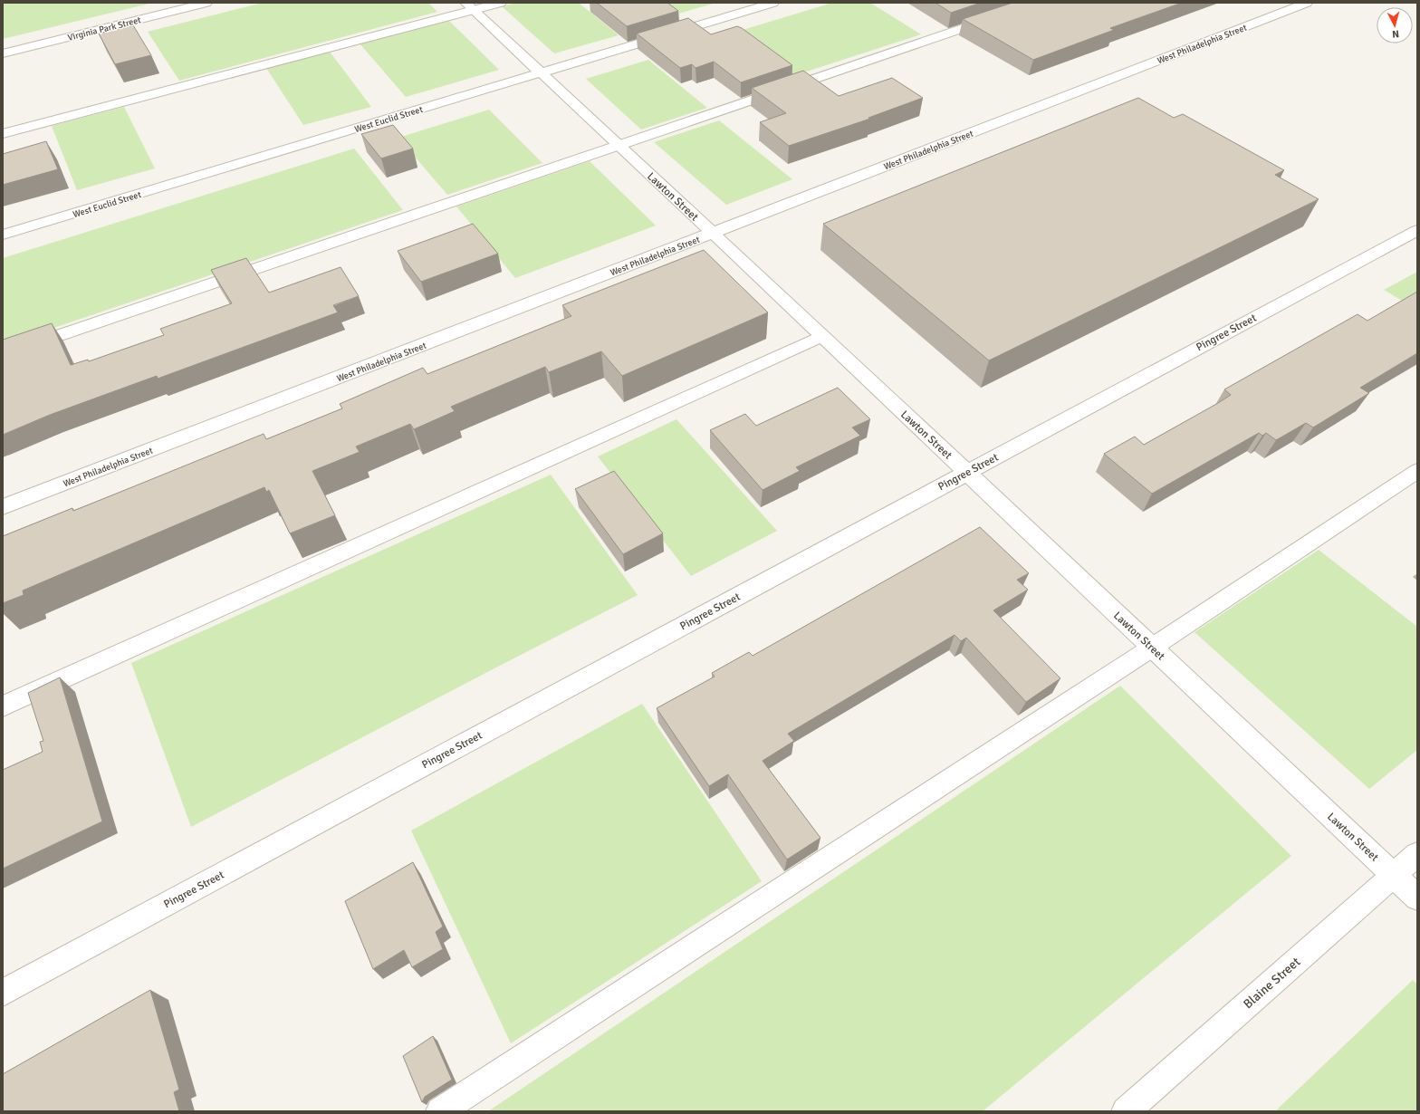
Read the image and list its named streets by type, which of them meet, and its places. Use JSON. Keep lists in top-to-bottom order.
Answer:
{
  "streets": {
    "street": [
      "Virginia Park Street",
      "West Philadelphia Street",
      "West Euclid Street",
      "Lawton Street",
      "Pingree Street",
      "Blaine Street"
    ]
  },
  "crossings": [
    ["West Philadelphia Street", "Lawton Street"],
    ["West Euclid Street", "Lawton Street"],
    ["Lawton Street", "Pingree Street"],
    ["Lawton Street", "Blaine Street"]
  ],
  "north": "bottom"
}
